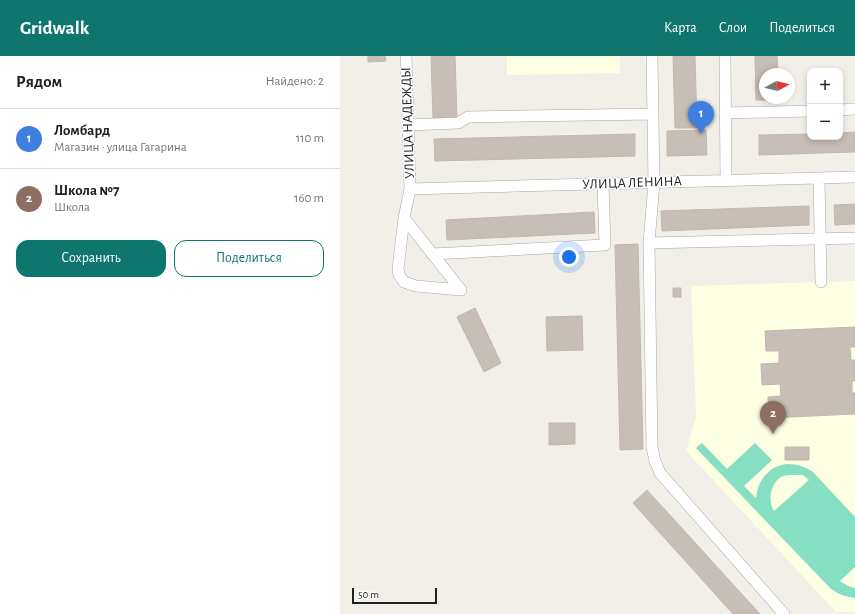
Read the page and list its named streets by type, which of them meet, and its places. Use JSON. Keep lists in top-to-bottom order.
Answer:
{
  "streets": {
    "street": ["УЛИЦА НАДЕЖДЫ", "УЛИЦА ЛЕНИНА"]
  },
  "crossings": [
    ["УЛИЦА НАДЕЖДЫ", "УЛИЦА ЛЕНИНА"]
  ],
  "scale_bar": "50 m",
  "north": "right",
  "page": {
    "header": "Gridwalk",
    "nav": ["Карта", "Слои", "Поделиться"],
    "heading": ["Рядом", "Найдено: 2"],
    "map_buttons": ["+", "−"],
    "pins": ["1", "2"],
    "list": [
      {
        "mark": "1",
        "name": "Ломбард",
        "note": "Магазин · улица Гагарина",
        "value": "110 m"
      },
      {
        "mark": "2",
        "name": "Школа №7",
        "note": "Школа",
        "value": "160 m"
      }
    ],
    "buttons": ["Сохранить", "Поделиться"],
    "scale": "50 m"
  }
}
